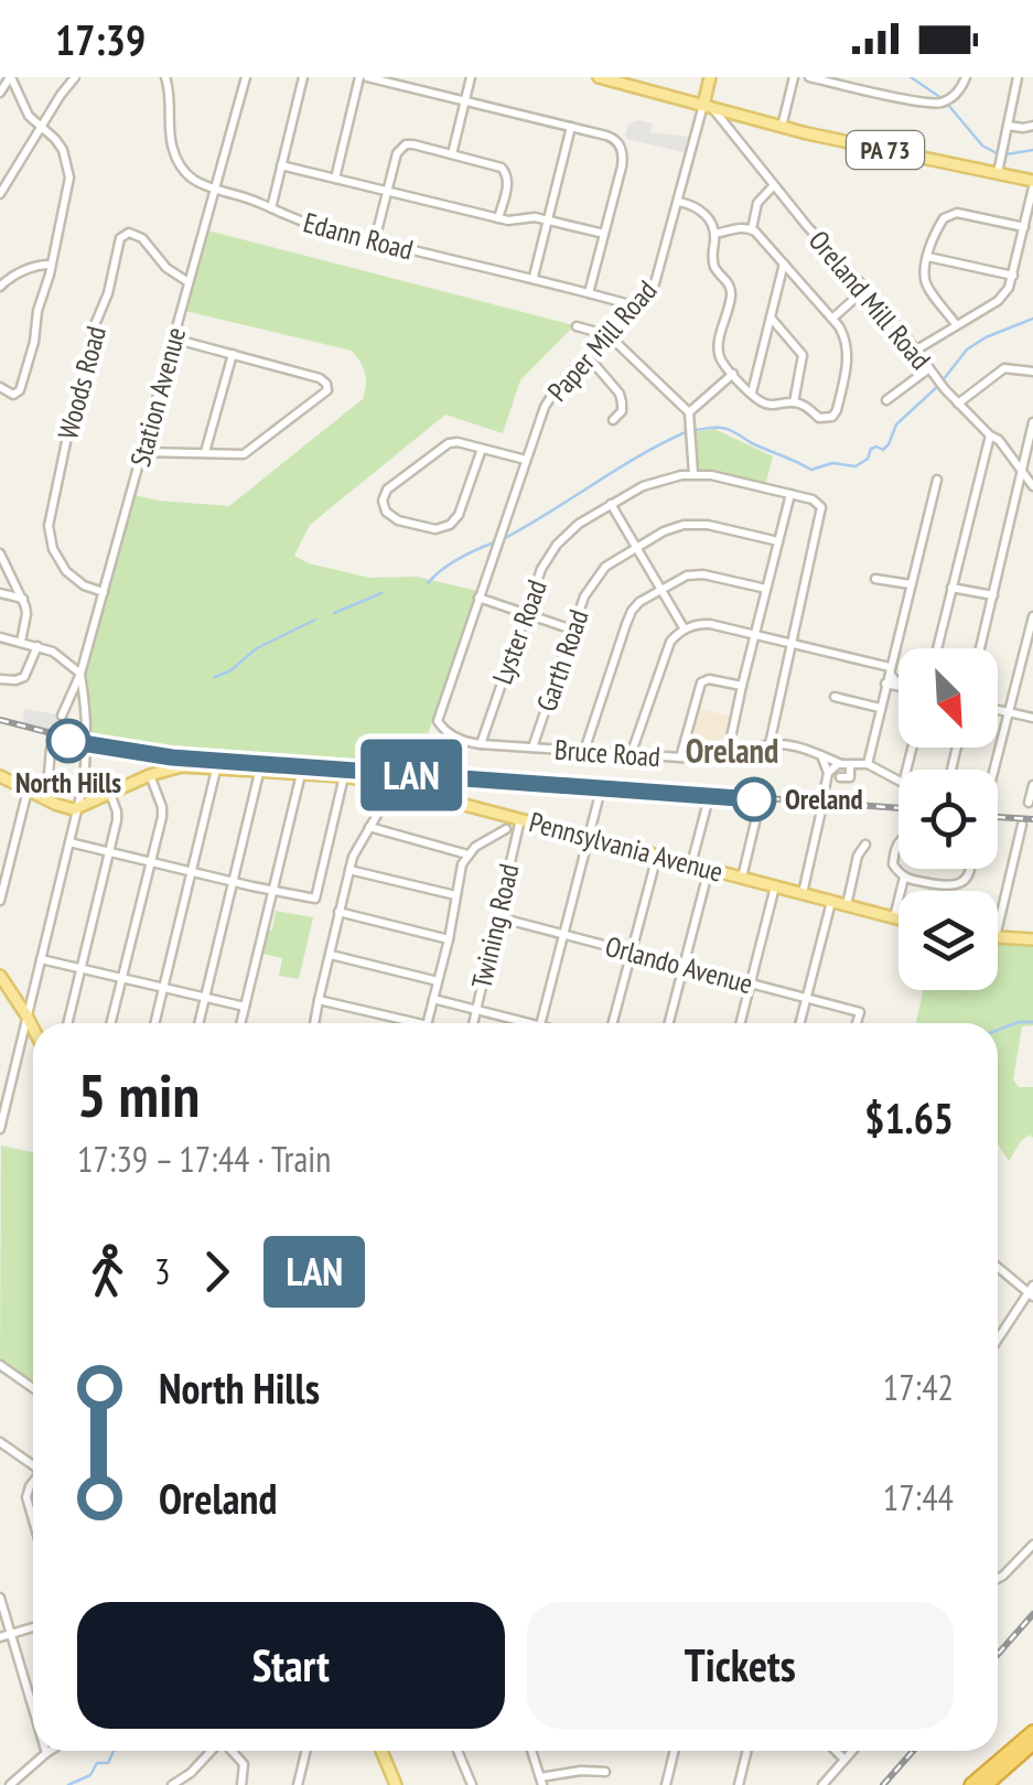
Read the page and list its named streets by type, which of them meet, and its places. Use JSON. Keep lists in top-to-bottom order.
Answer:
{
  "streets": {
    "main road": ["PA 73", "Paper Mill Road", "Pennsylvania Avenue"],
    "street": [
      "Edann Road",
      "Oreland Mill Road",
      "Woods Road",
      "Station Avenue",
      "Lyster Road",
      "Garth Road",
      "Bruce Road",
      "Twining Road",
      "Orlando Avenue"
    ]
  },
  "crossings": [
    ["PA 73", "Oreland Mill Road"],
    ["PA 73", "Paper Mill Road"],
    ["Edann Road", "Paper Mill Road"],
    ["Edann Road", "Station Avenue"],
    ["Oreland Mill Road", "Paper Mill Road"],
    ["Paper Mill Road", "Bruce Road"],
    ["Woods Road", "Station Avenue"],
    ["Lyster Road", "Bruce Road"],
    ["Garth Road", "Bruce Road"],
    ["Pennsylvania Avenue", "Twining Road"],
    ["Twining Road", "Orlando Avenue"]
  ],
  "districts": ["Oreland"],
  "places": ["North Hills", "Oreland"],
  "north": "bottom right",
  "page": {
    "status": "17:39",
    "on_map": "LAN",
    "heading": ["5 min", "17:39 – 17:44 · Train", "$1.65"],
    "legs": ["3", "LAN"],
    "list": [
      {
        "name": "North Hills",
        "value": "17:42"
      },
      {
        "name": "Oreland",
        "value": "17:44"
      }
    ],
    "buttons": ["Start", "Tickets"]
  }
}
